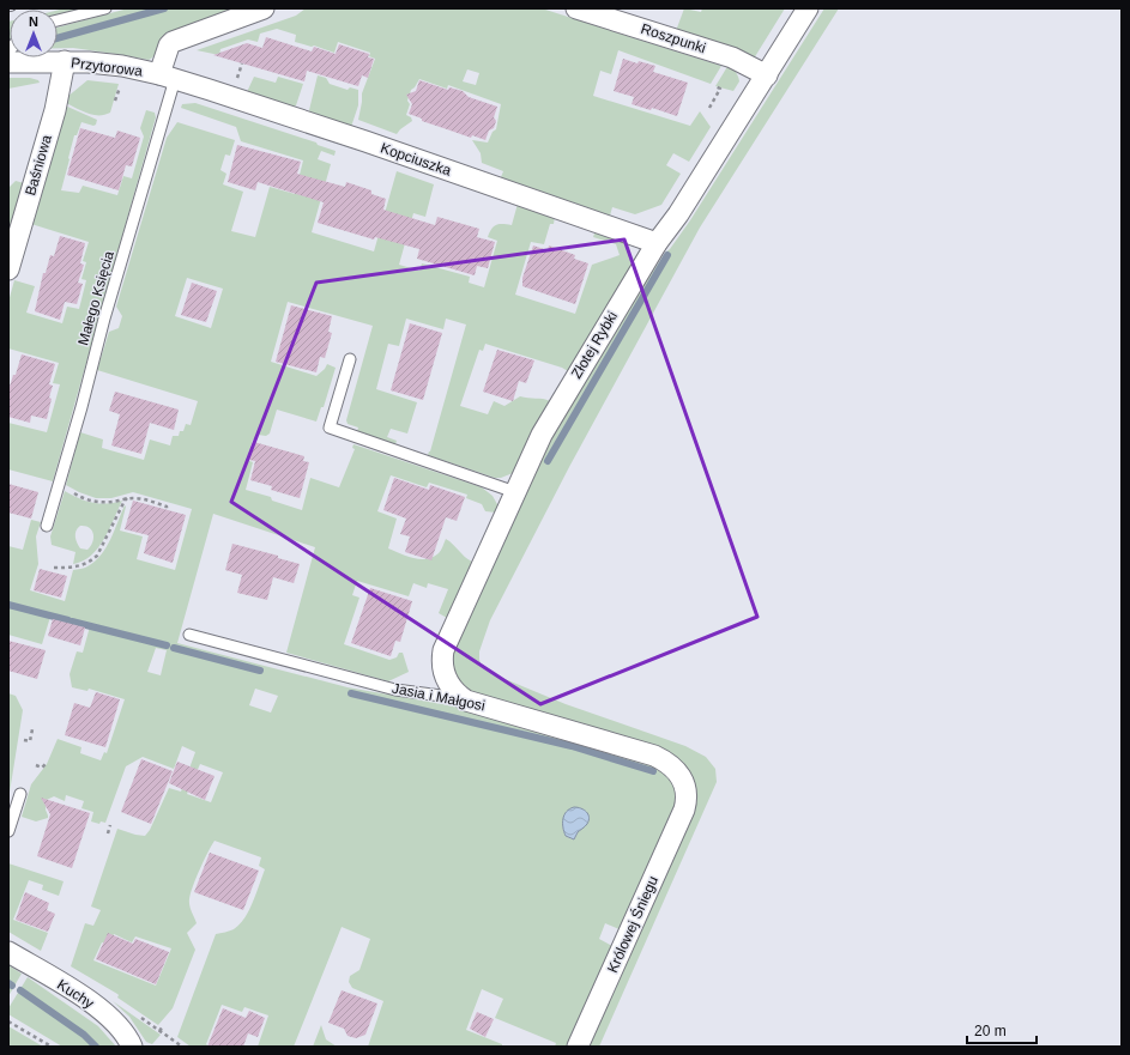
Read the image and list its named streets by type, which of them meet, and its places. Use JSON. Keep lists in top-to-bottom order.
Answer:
{
  "streets": {
    "street": [
      "Roszpunki",
      "Przytorowa",
      "Kopciuszka",
      "Baśniowa",
      "Złotej Rybki",
      "Jasia i Małgosi",
      "Królowej Śniegu",
      "Kuchy"
    ],
    "lane": ["Małego Księcia"]
  },
  "crossings": [
    ["Roszpunki", "Złotej Rybki"],
    ["Przytorowa", "Kopciuszka"],
    ["Przytorowa", "Baśniowa"],
    ["Przytorowa", "Małego Księcia"],
    ["Kopciuszka", "Małego Księcia"],
    ["Kopciuszka", "Złotej Rybki"],
    ["Złotej Rybki", "Jasia i Małgosi"],
    ["Jasia i Małgosi", "Królowej Śniegu"]
  ],
  "scale_bar": "20 m",
  "north": "top"
}
